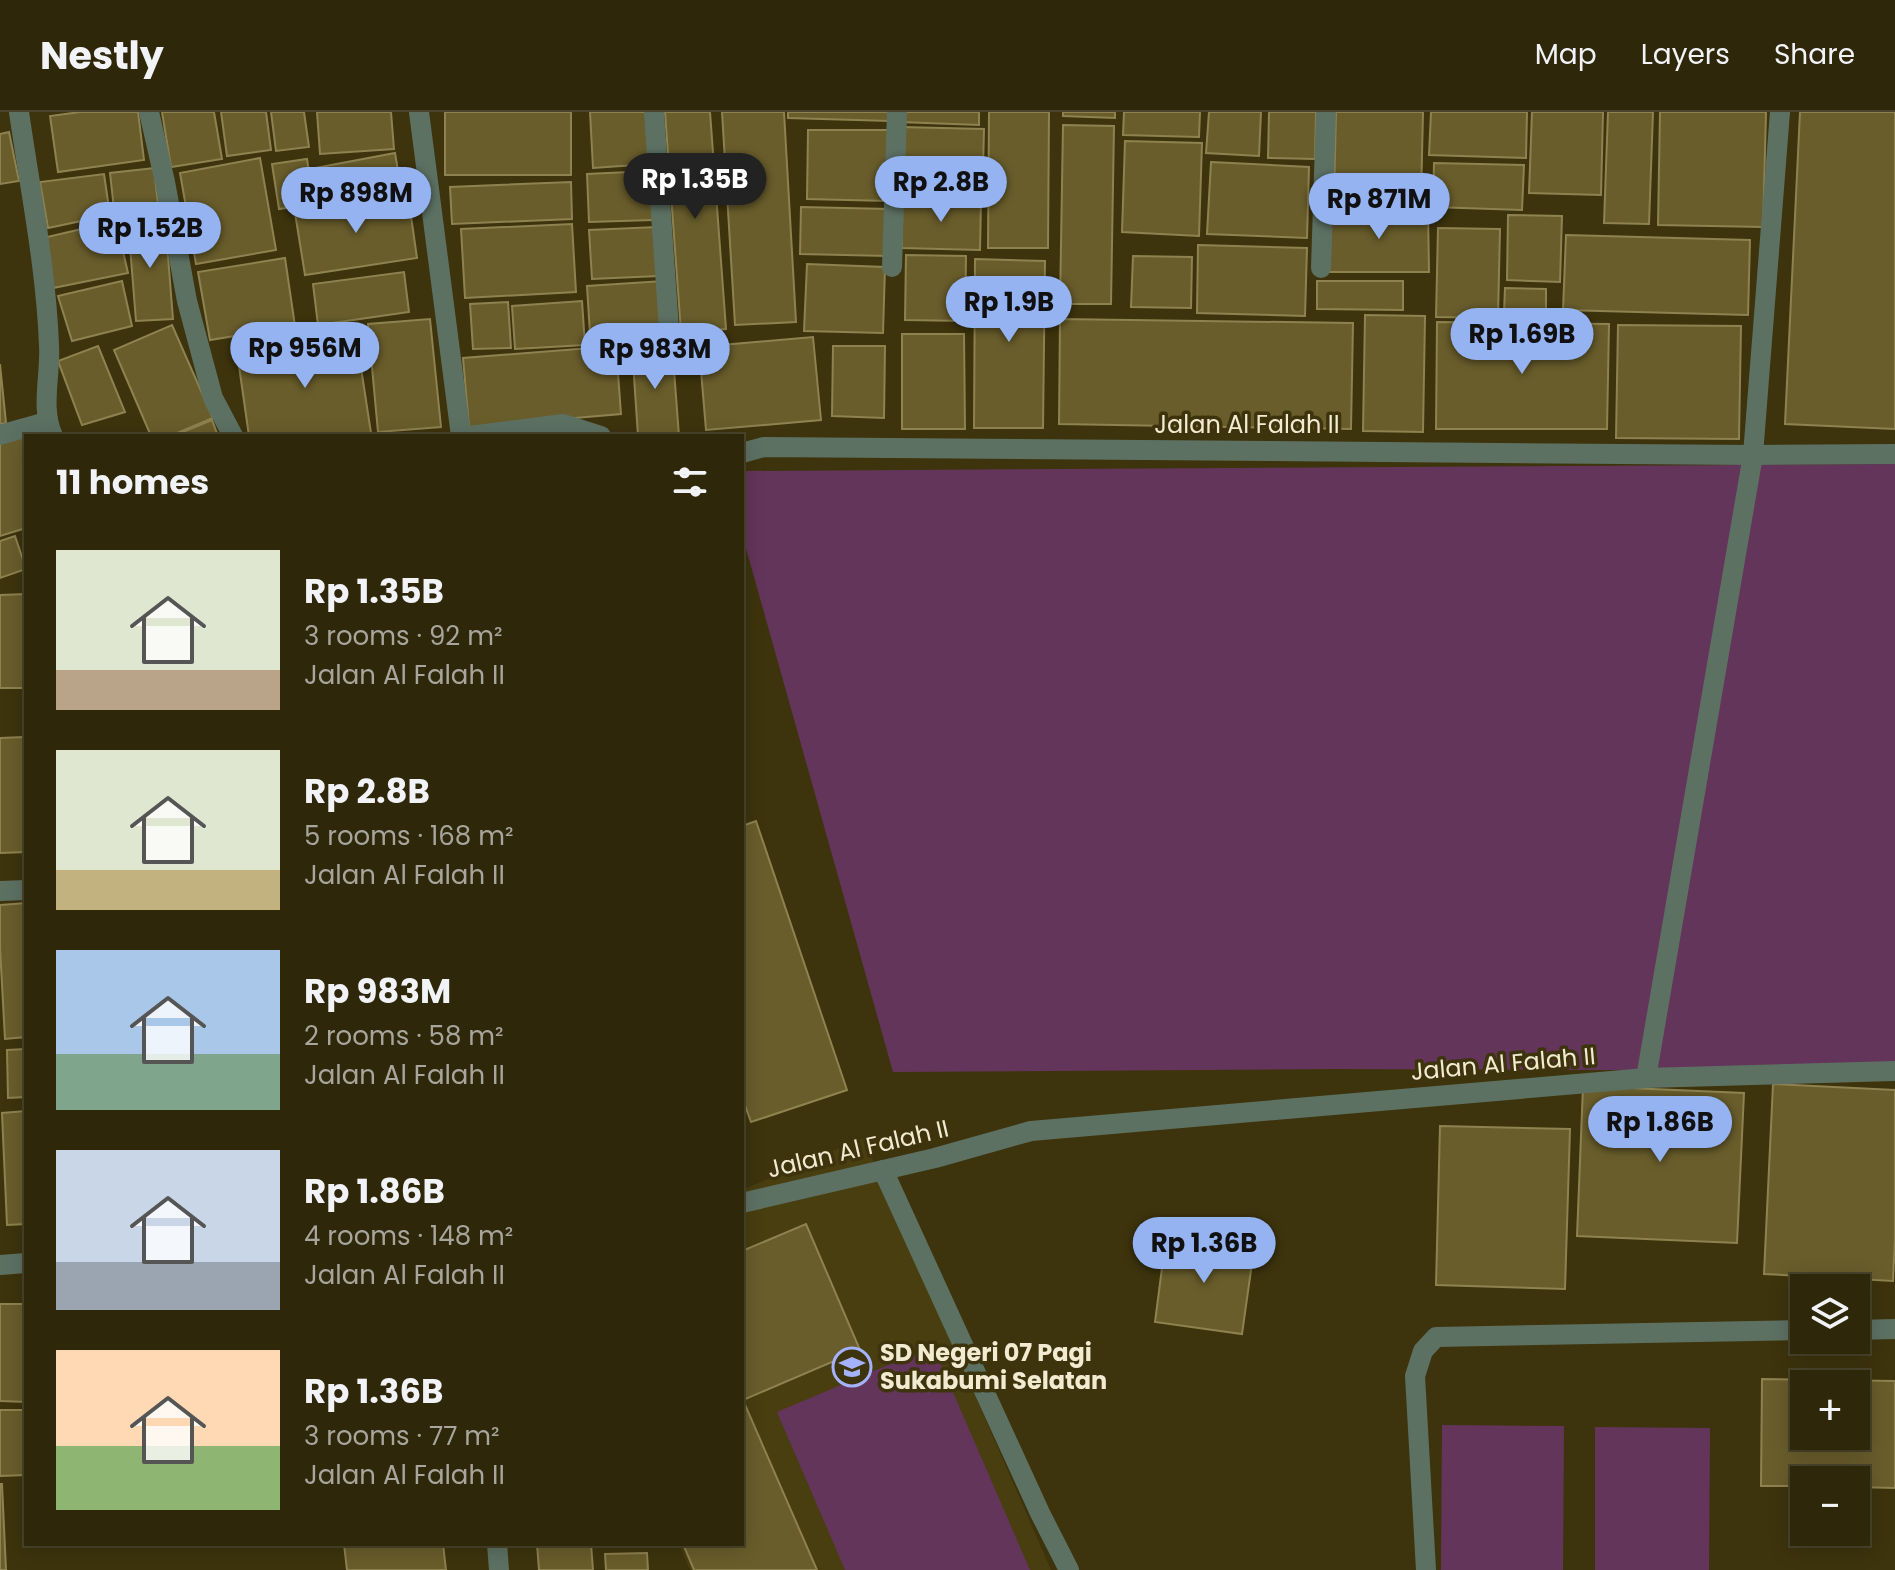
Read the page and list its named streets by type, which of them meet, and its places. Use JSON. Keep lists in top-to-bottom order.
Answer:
{
  "streets": {
    "street": ["Jalan Al Falah II"]
  },
  "places": {
    "school or university": ["SD Negeri 07 Pagi Sukabumi Selatan"]
  },
  "page": {
    "header": "Nestly",
    "nav": ["Map", "Layers", "Share"],
    "price": [
      "Rp 1.35B",
      "Rp 2.8B",
      "Rp 898M",
      "Rp 871M",
      "Rp 1.52B",
      "Rp 1.9B",
      "Rp 1.69B",
      "Rp 956M",
      "Rp 983M",
      "Rp 1.86B",
      "Rp 1.36B"
    ],
    "heading": "11 homes",
    "list": [
      {
        "name": "Rp 1.35B",
        "note": "3 rooms · 92 m² · Jalan Al Falah II"
      },
      {
        "name": "Rp 2.8B",
        "note": "5 rooms · 168 m² · Jalan Al Falah II"
      },
      {
        "name": "Rp 983M",
        "note": "2 rooms · 58 m² · Jalan Al Falah II"
      },
      {
        "name": "Rp 1.86B",
        "note": "4 rooms · 148 m² · Jalan Al Falah II"
      },
      {
        "name": "Rp 1.36B",
        "note": "3 rooms · 77 m² · Jalan Al Falah II"
      }
    ],
    "map_buttons": ["+", "−"]
  }
}
